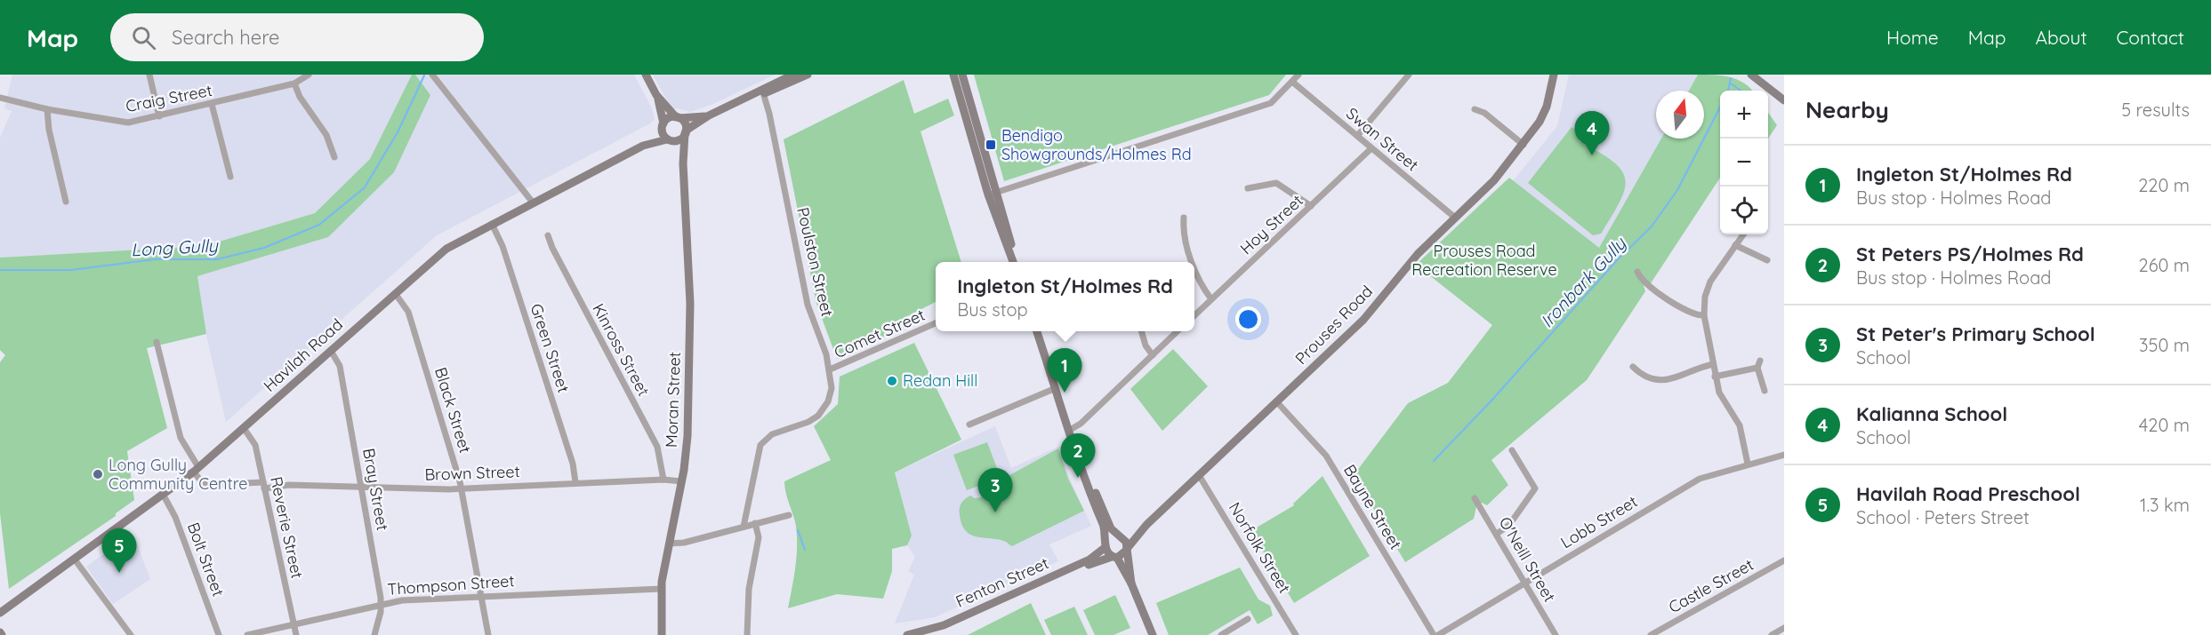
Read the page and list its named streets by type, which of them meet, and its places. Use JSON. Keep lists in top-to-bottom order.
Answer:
{
  "streets": {
    "street": [
      "Craig Street",
      "Swan Street",
      "Hoy Street",
      "Poulston Street",
      "Prouses Road",
      "Comet Street",
      "Green Street",
      "Kinross Street",
      "Havilah Road",
      "Moran Street",
      "Black Street",
      "Brown Street",
      "Bray Street",
      "Bayne Street",
      "Lobb Street",
      "Reverie Street",
      "Norfolk Street",
      "Bolt Street",
      "O'Neill Street",
      "Fenton Street",
      "Thompson Street",
      "Castle Street"
    ]
  },
  "crossings": [
    ["Swan Street", "Hoy Street"],
    ["Swan Street", "Prouses Road"],
    ["Poulston Street", "Comet Street"],
    ["Prouses Road", "Bayne Street"],
    ["Prouses Road", "Norfolk Street"],
    ["Prouses Road", "Fenton Street"],
    ["Green Street", "Havilah Road"],
    ["Green Street", "Brown Street"],
    ["Kinross Street", "Brown Street"],
    ["Havilah Road", "Moran Street"],
    ["Havilah Road", "Black Street"],
    ["Havilah Road", "Brown Street"],
    ["Havilah Road", "Bray Street"],
    ["Havilah Road", "Reverie Street"],
    ["Havilah Road", "Bolt Street"],
    ["Moran Street", "Brown Street"],
    ["Moran Street", "Thompson Street"],
    ["Black Street", "Brown Street"],
    ["Black Street", "Thompson Street"],
    ["Brown Street", "Bray Street"],
    ["Brown Street", "Reverie Street"],
    ["Bray Street", "Thompson Street"],
    ["Lobb Street", "O'Neill Street"],
    ["Reverie Street", "Thompson Street"]
  ],
  "water": ["Long Gully", "Ironbark Gully"],
  "parks": ["Prouses Road Recreation Reserve"],
  "places": {
    "transit": ["Bendigo Showgrounds/Holmes Rd"],
    "other": ["Redan Hill", "Long Gully Community Centre"]
  },
  "north": "top",
  "page": {
    "header": "Map",
    "search": "Search here",
    "nav": [
      "Home",
      "Map",
      "About",
      "Contact"
    ],
    "heading": ["Nearby", "5 results"],
    "map_buttons": ["+", "−"],
    "pins": [
      "4",
      "1",
      "2",
      "3",
      "5"
    ],
    "list": [
      {
        "mark": "1",
        "name": "Ingleton St/Holmes Rd",
        "note": "Bus stop · Holmes Road",
        "value": "220 m"
      },
      {
        "mark": "2",
        "name": "St Peters PS/Holmes Rd",
        "note": "Bus stop · Holmes Road",
        "value": "260 m"
      },
      {
        "mark": "3",
        "name": "St Peter's Primary School",
        "note": "School",
        "value": "350 m"
      },
      {
        "mark": "4",
        "name": "Kalianna School",
        "note": "School",
        "value": "420 m"
      },
      {
        "mark": "5",
        "name": "Havilah Road Preschool",
        "note": "School · Peters Street",
        "value": "1.3 km"
      }
    ],
    "popup": ["Ingleton St/Holmes Rd", "Bus stop"]
  }
}
